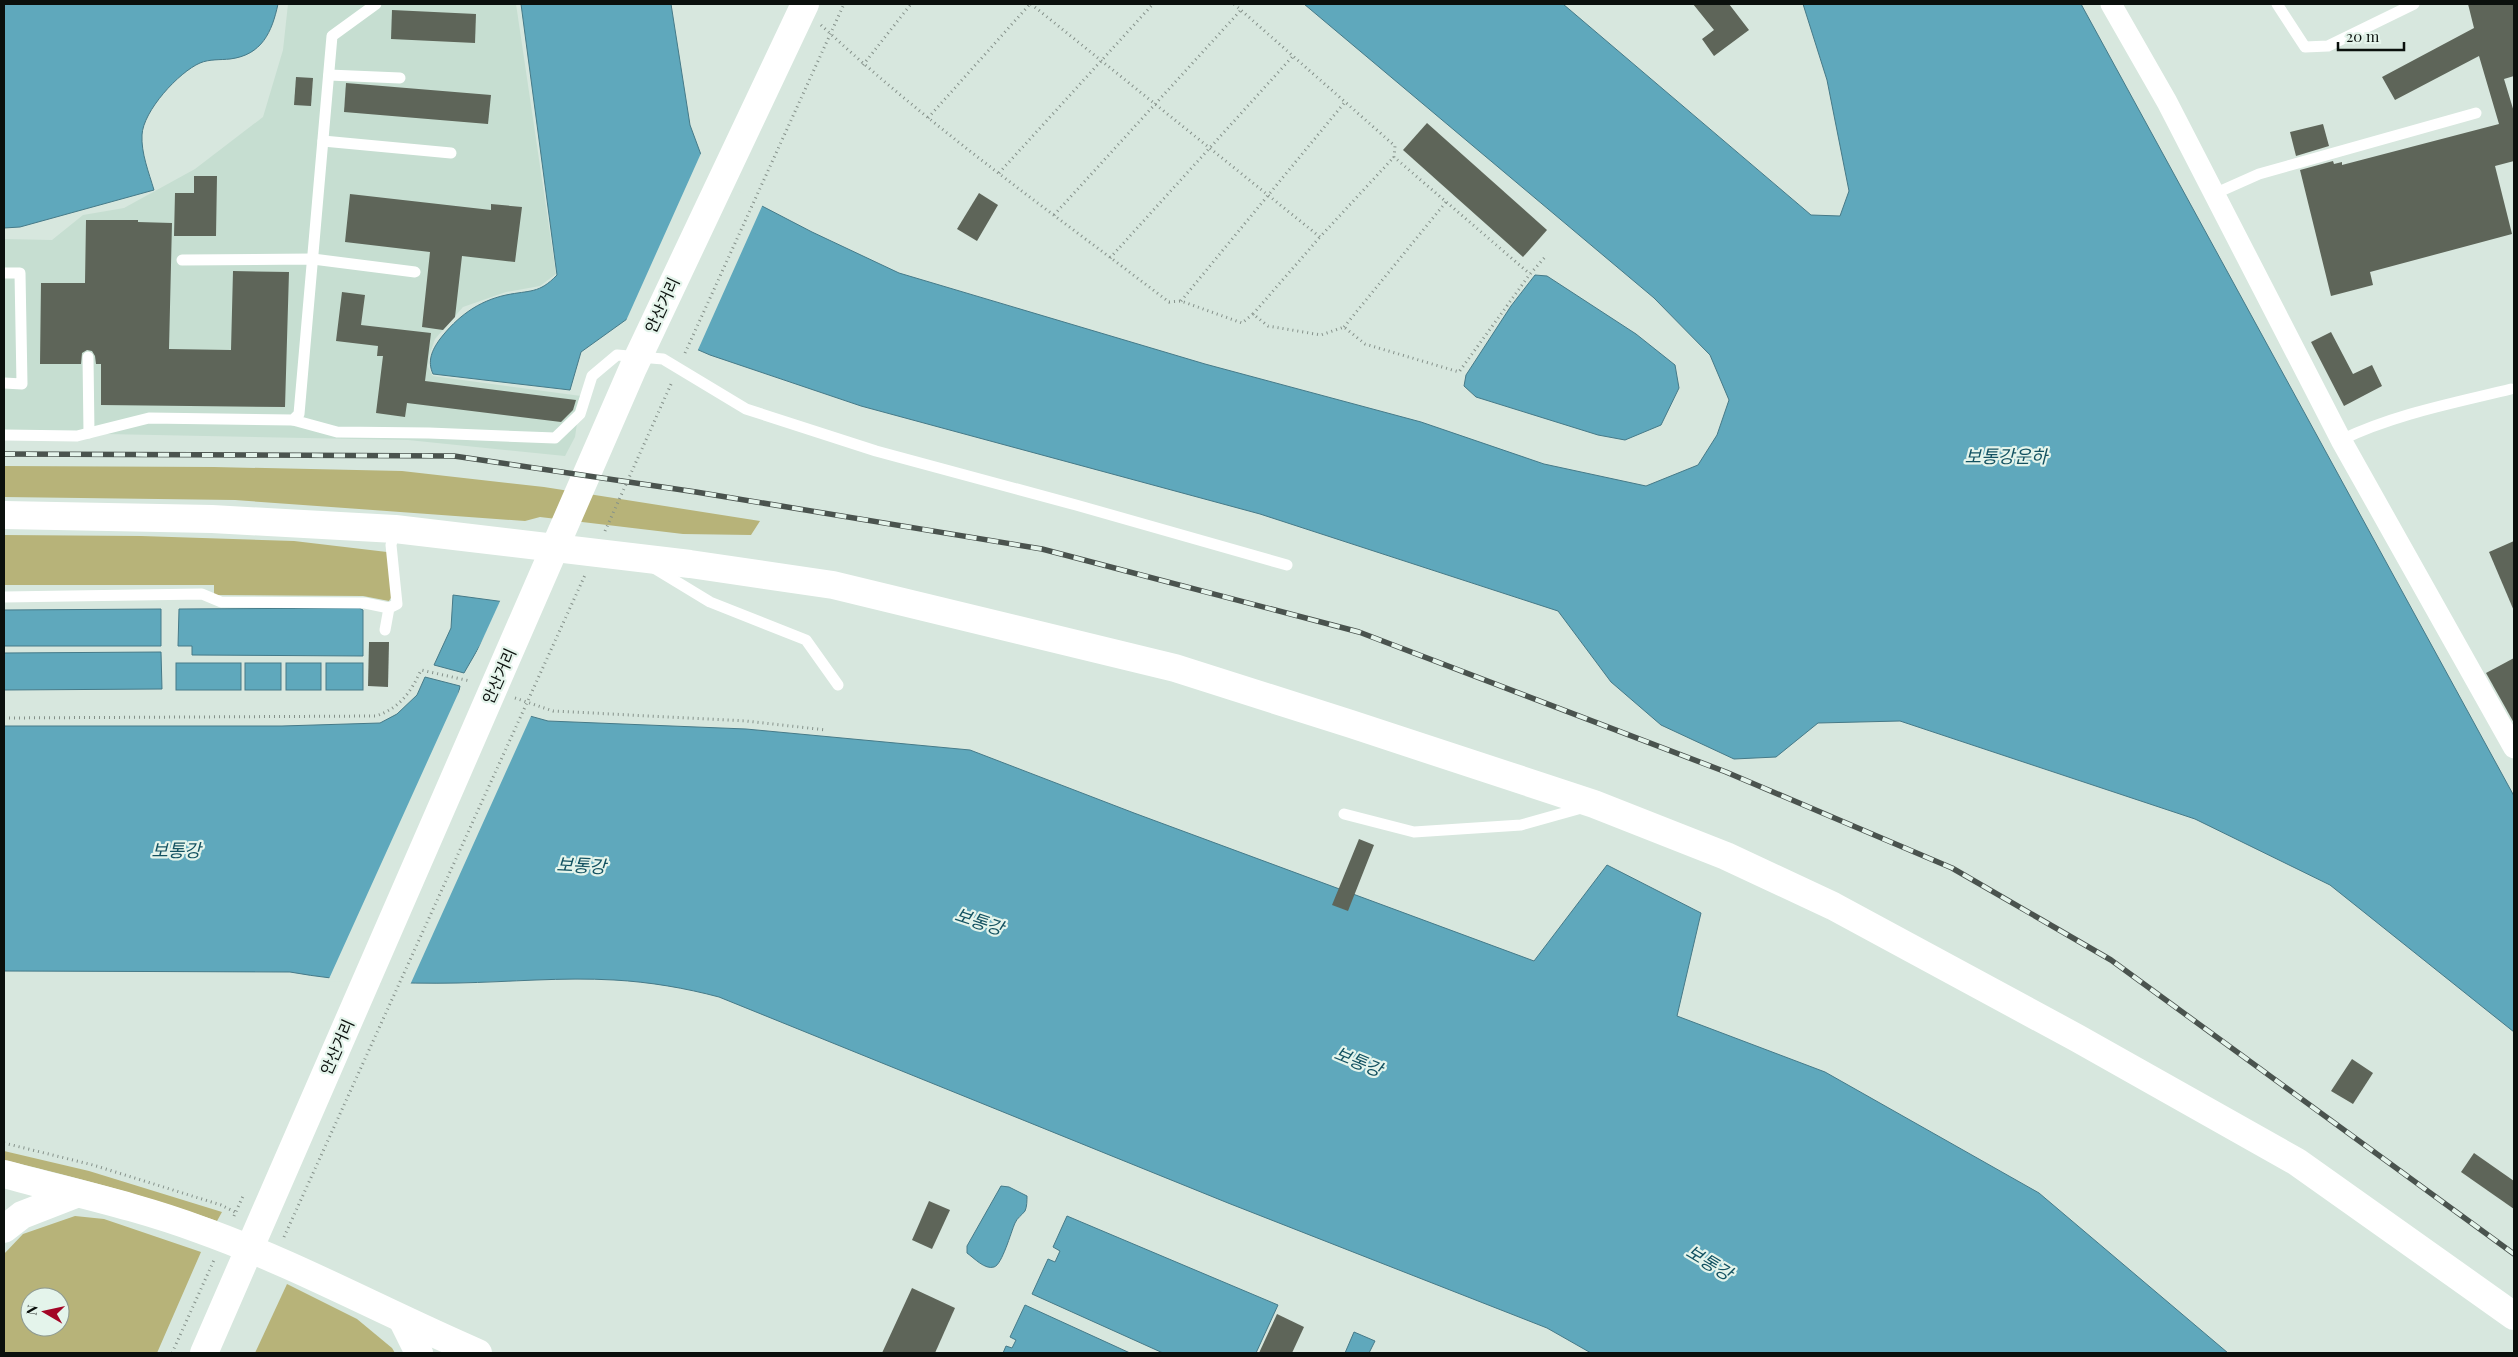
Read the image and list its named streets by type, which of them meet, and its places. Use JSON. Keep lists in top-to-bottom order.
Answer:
{
  "streets": {
    "main road": ["안산거리"]
  },
  "water": ["보통강운하", "보통강"],
  "scale_bar": "20 m",
  "north": "left"
}
